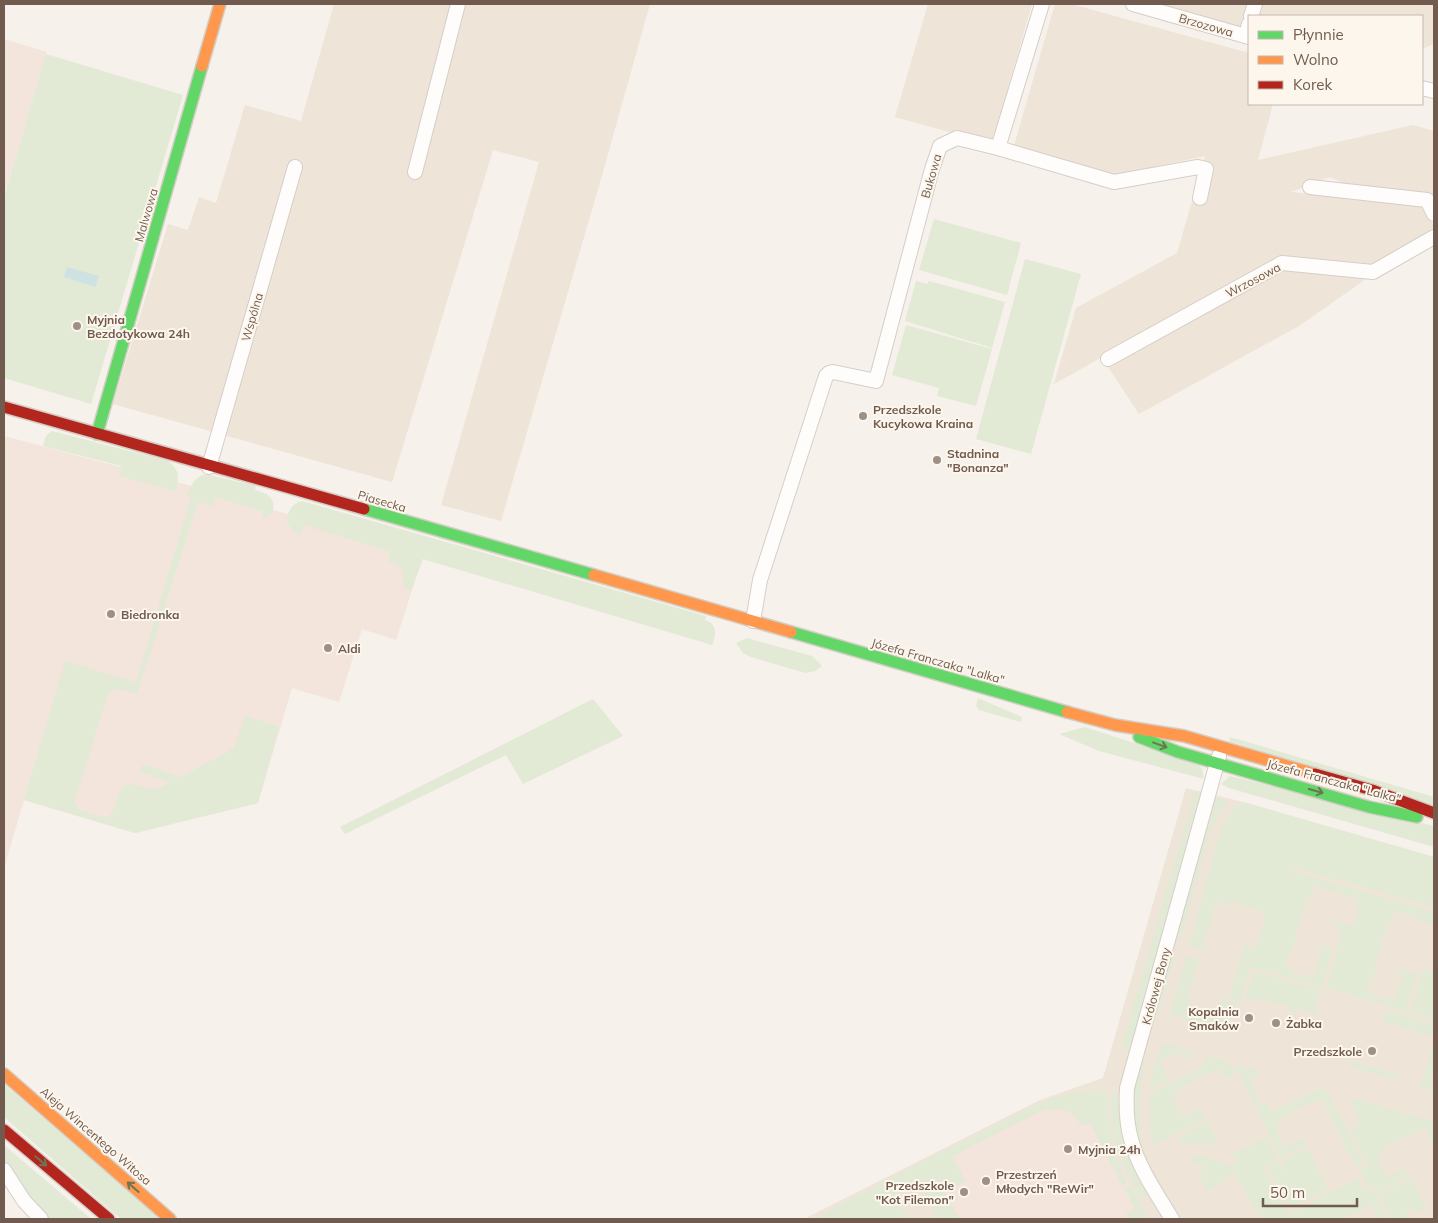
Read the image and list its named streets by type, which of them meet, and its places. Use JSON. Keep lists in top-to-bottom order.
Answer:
{
  "streets": {
    "street": [
      "Brzozowa",
      "Bukowa",
      "Malwowa",
      "Wrzosowa",
      "Wspólna",
      "Piasecka",
      "Józefa Franczaka \"Lalka\"",
      "Królowej Bony",
      "Aleja Wincentego Witosa"
    ]
  },
  "crossings": [
    ["Bukowa", "Piasecka"],
    ["Bukowa", "Józefa Franczaka \"Lalka\""],
    ["Malwowa", "Piasecka"],
    ["Wspólna", "Piasecka"],
    ["Piasecka", "Józefa Franczaka \"Lalka\""],
    ["Józefa Franczaka \"Lalka\"", "Królowej Bony"]
  ],
  "places": [
    "Myjnia Bezdotykowa 24h",
    "Przedszkole Kucykowa Kraina",
    "Stadnina \"Bonanza\"",
    "Biedronka",
    "Aldi",
    "Kopalnia Smaków",
    "Żabka",
    "Przedszkole",
    "Myjnia 24h",
    "Przestrzeń Młodych \"ReWir\"",
    "Przedszkole \"Kot Filemon\""
  ],
  "legend": ["Płynnie", "Wolno", "Korek"],
  "scale_bar": "50 m"
}
